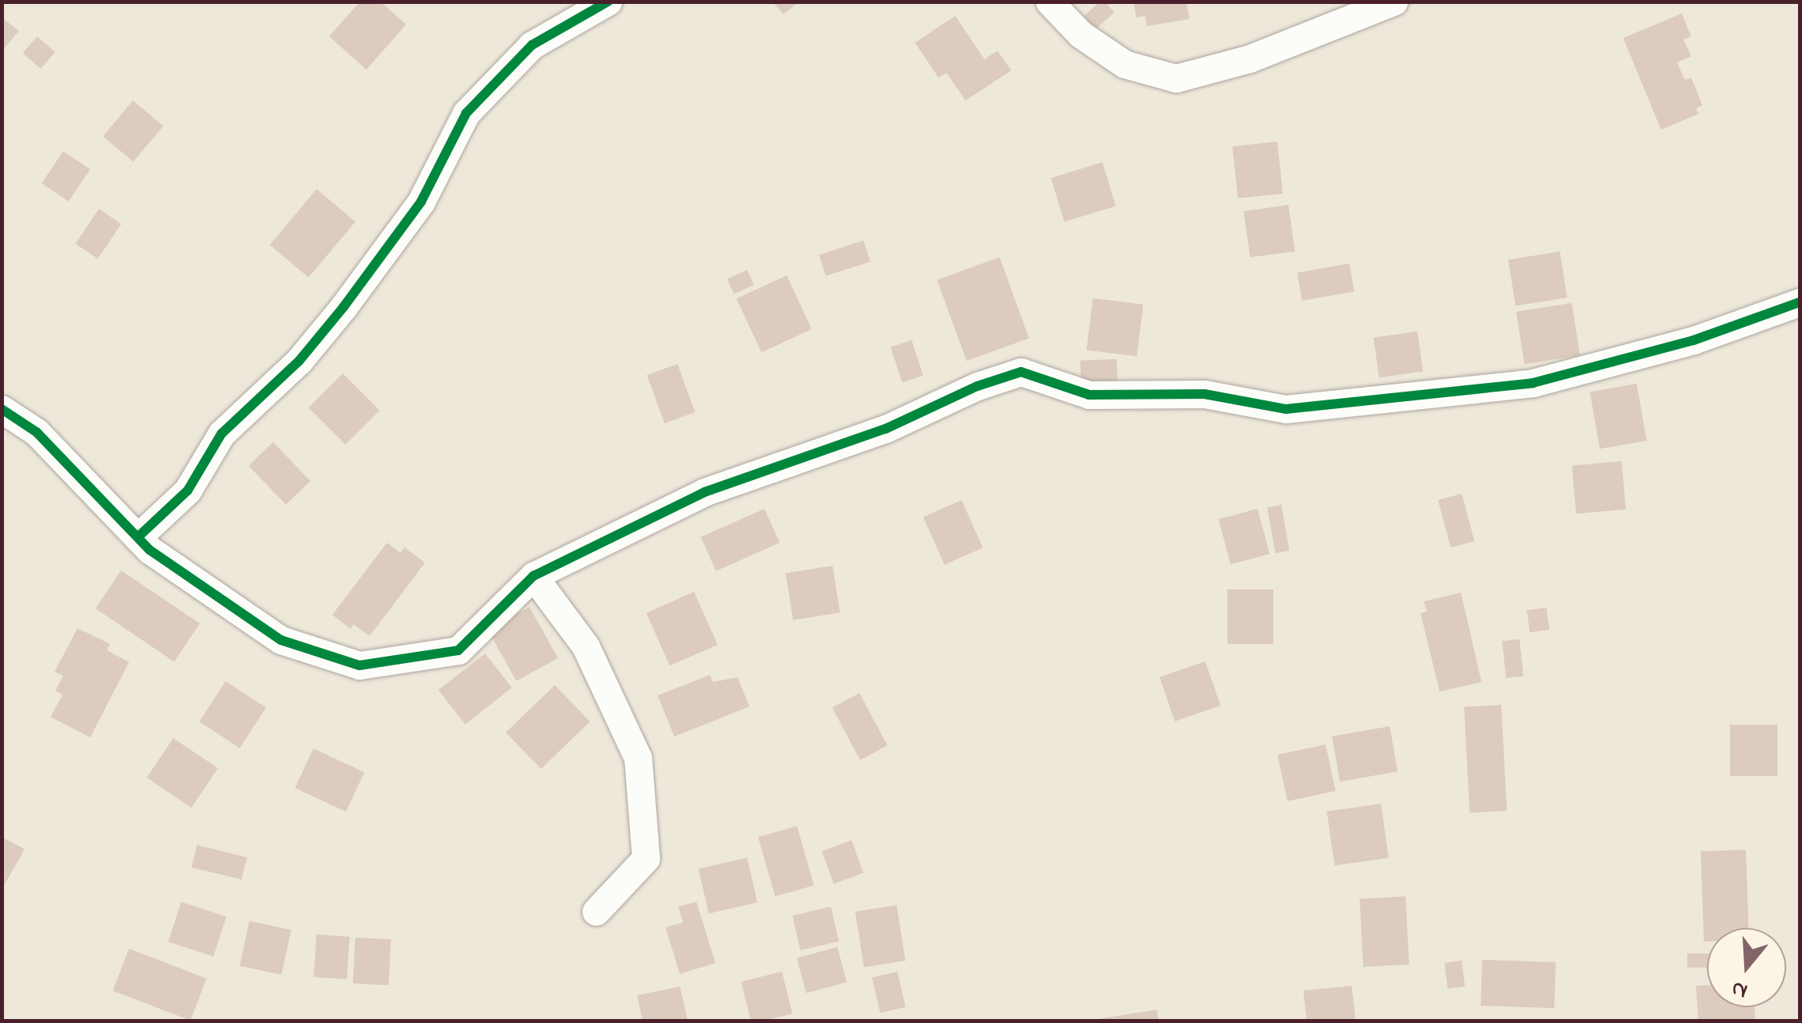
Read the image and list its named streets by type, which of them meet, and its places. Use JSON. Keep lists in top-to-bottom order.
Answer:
{
  "north": "bottom"
}
